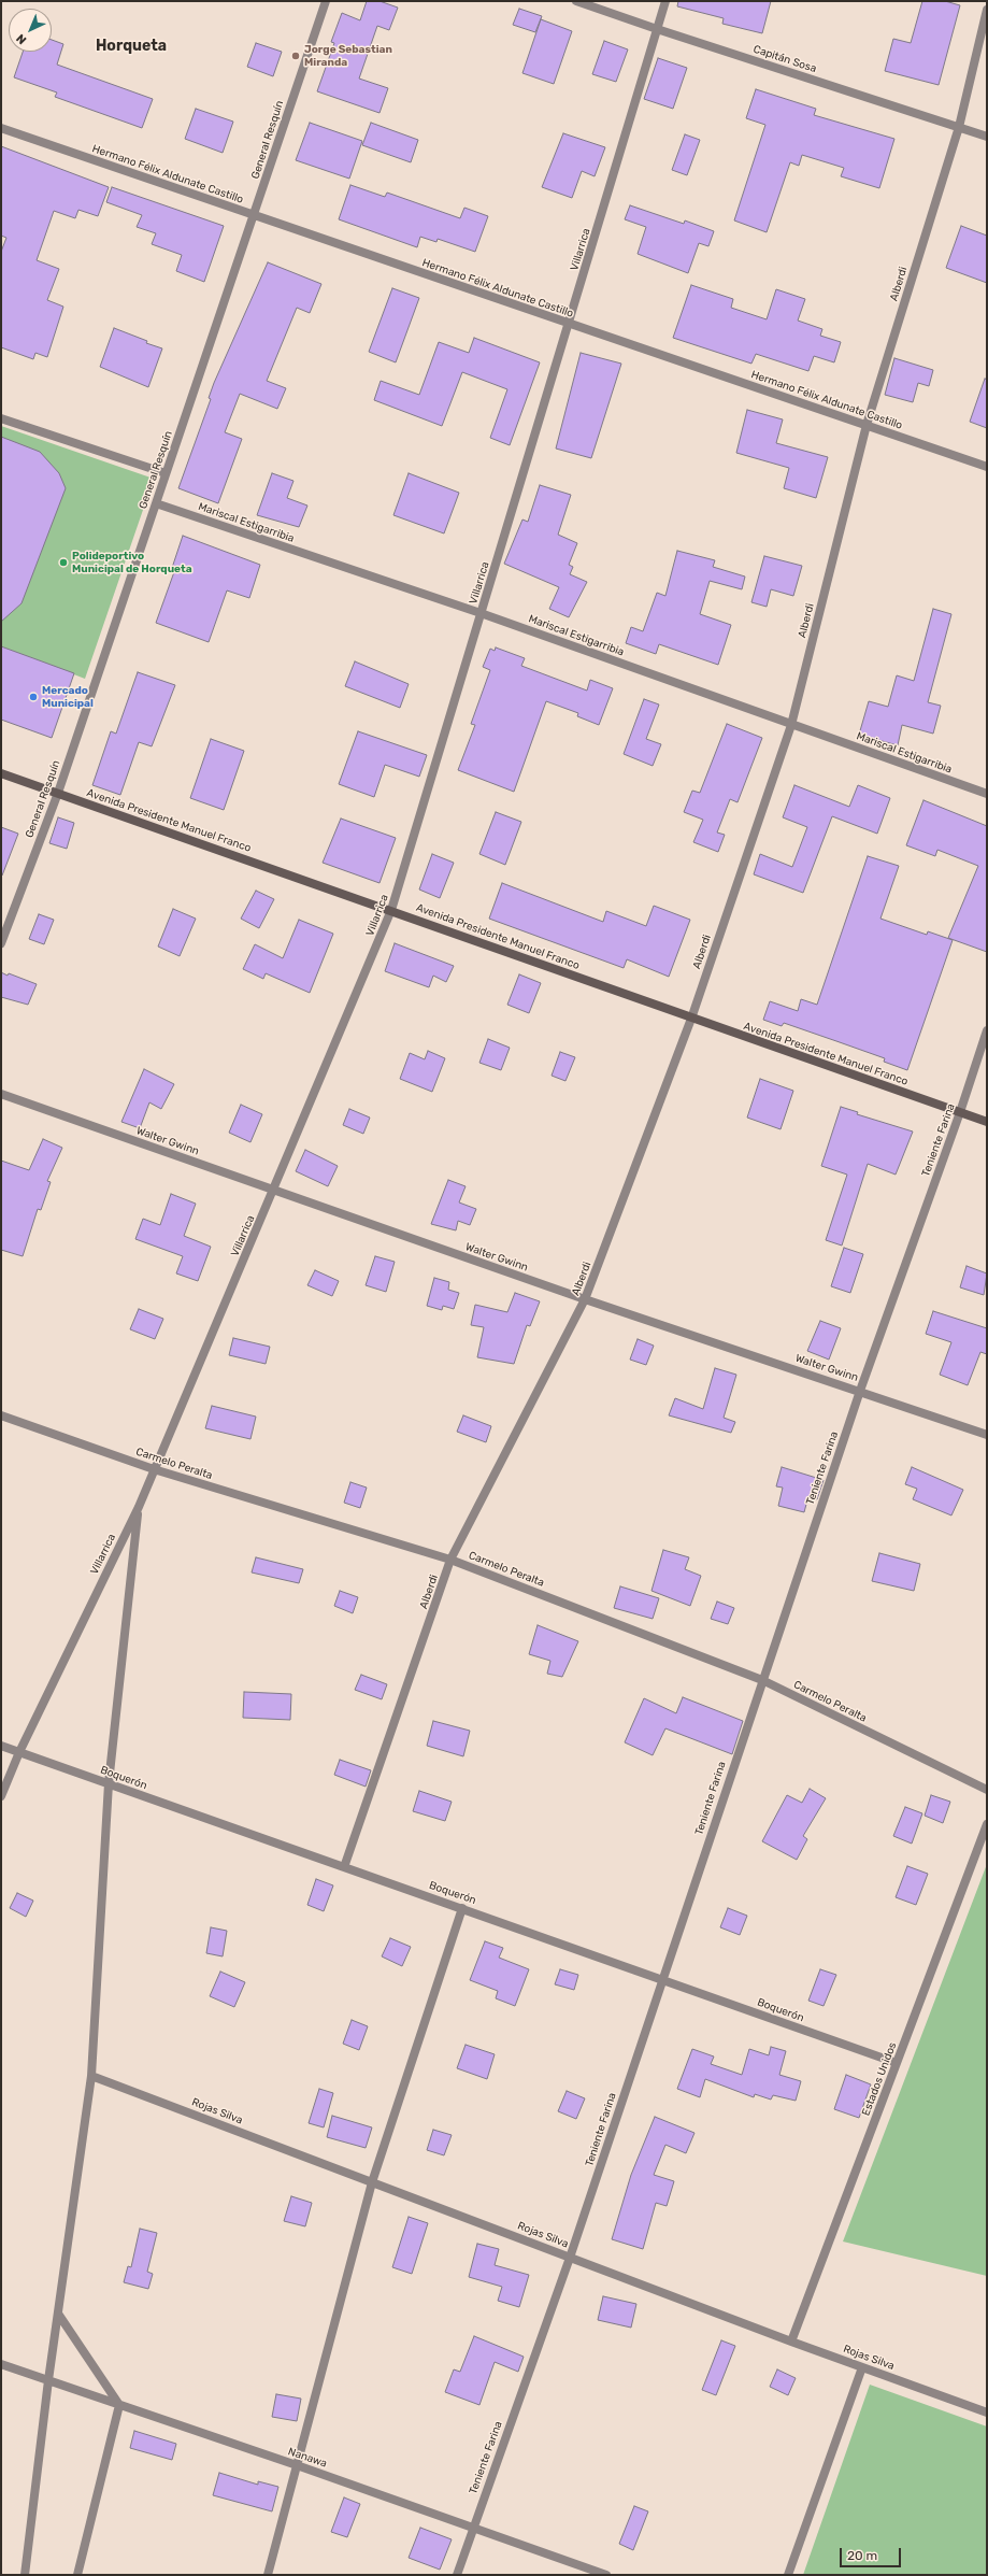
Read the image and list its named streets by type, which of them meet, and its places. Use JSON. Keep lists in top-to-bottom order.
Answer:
{
  "streets": {
    "main road": ["Avenida Presidente Manuel Franco"],
    "street": [
      "Capitán Sosa",
      "General Resquín",
      "Hermano Félix Aldunate Castillo",
      "Villarrica",
      "Alberdi",
      "Mariscal Estigarribia",
      "Teniente Farina",
      "Walter Gwinn",
      "Carmelo Peralta",
      "Boquerón",
      "Estados Unidos",
      "Rojas Silva",
      "Nanawa"
    ]
  },
  "crossings": [
    ["Capitán Sosa", "Villarrica"],
    ["Capitán Sosa", "Alberdi"],
    ["General Resquín", "Hermano Félix Aldunate Castillo"],
    ["General Resquín", "Mariscal Estigarribia"],
    ["General Resquín", "Avenida Presidente Manuel Franco"],
    ["Hermano Félix Aldunate Castillo", "Villarrica"],
    ["Hermano Félix Aldunate Castillo", "Alberdi"],
    ["Villarrica", "Mariscal Estigarribia"],
    ["Villarrica", "Avenida Presidente Manuel Franco"],
    ["Villarrica", "Walter Gwinn"],
    ["Villarrica", "Carmelo Peralta"],
    ["Villarrica", "Boquerón"],
    ["Alberdi", "Mariscal Estigarribia"],
    ["Alberdi", "Avenida Presidente Manuel Franco"],
    ["Alberdi", "Walter Gwinn"],
    ["Alberdi", "Carmelo Peralta"],
    ["Alberdi", "Boquerón"],
    ["Avenida Presidente Manuel Franco", "Teniente Farina"],
    ["Teniente Farina", "Walter Gwinn"],
    ["Teniente Farina", "Carmelo Peralta"],
    ["Teniente Farina", "Boquerón"],
    ["Teniente Farina", "Rojas Silva"],
    ["Teniente Farina", "Nanawa"],
    ["Boquerón", "Estados Unidos"],
    ["Estados Unidos", "Rojas Silva"]
  ],
  "districts": ["Horqueta"],
  "places": ["Jorge Sebastian Miranda", "Polideportivo Municipal de Horqueta", "Mercado Municipal"],
  "scale_bar": "20 m",
  "north": "bottom left"
}
